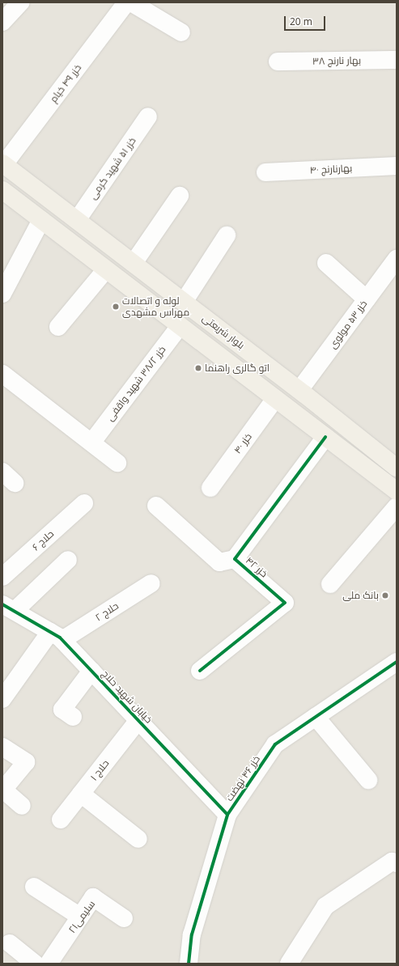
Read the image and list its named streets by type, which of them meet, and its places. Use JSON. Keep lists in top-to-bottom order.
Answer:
{
  "streets": {
    "main road": ["بلوار شریعتی"],
    "street": [
      "بهار نارنج ۳۸",
      "خزر ۴۹ خیام",
      "خزر ۵۱ شهید کرمی",
      "بهارنارنج ۴۰",
      "خزر ۵۳ مولوی",
      "خزر ۳۸/۲ شهید واقفی",
      "خزر ۴۰",
      "حلاج ۶",
      "خزر ۴۲",
      "حلاج ۲",
      "خیابان شهید حلاج",
      "حلاج ۱",
      "خزر ۴۶ نهضت",
      "سلیمی۲۱"
    ]
  },
  "crossings": [
    ["خزر ۴۹ خیام", "بلوار شریعتی"],
    ["خزر ۵۱ شهید کرمی", "بلوار شریعتی"],
    ["خزر ۵۳ مولوی", "بلوار شریعتی"],
    ["حلاج ۲", "خیابان شهید حلاج"],
    ["خیابان شهید حلاج", "حلاج ۱"],
    ["خیابان شهید حلاج", "خزر ۴۶ نهضت"]
  ],
  "places": ["لوله و اتصالات مهراس مشهدی", "اتو گالری راهنما", "بانک ملی"],
  "scale_bar": "20 m"
}
